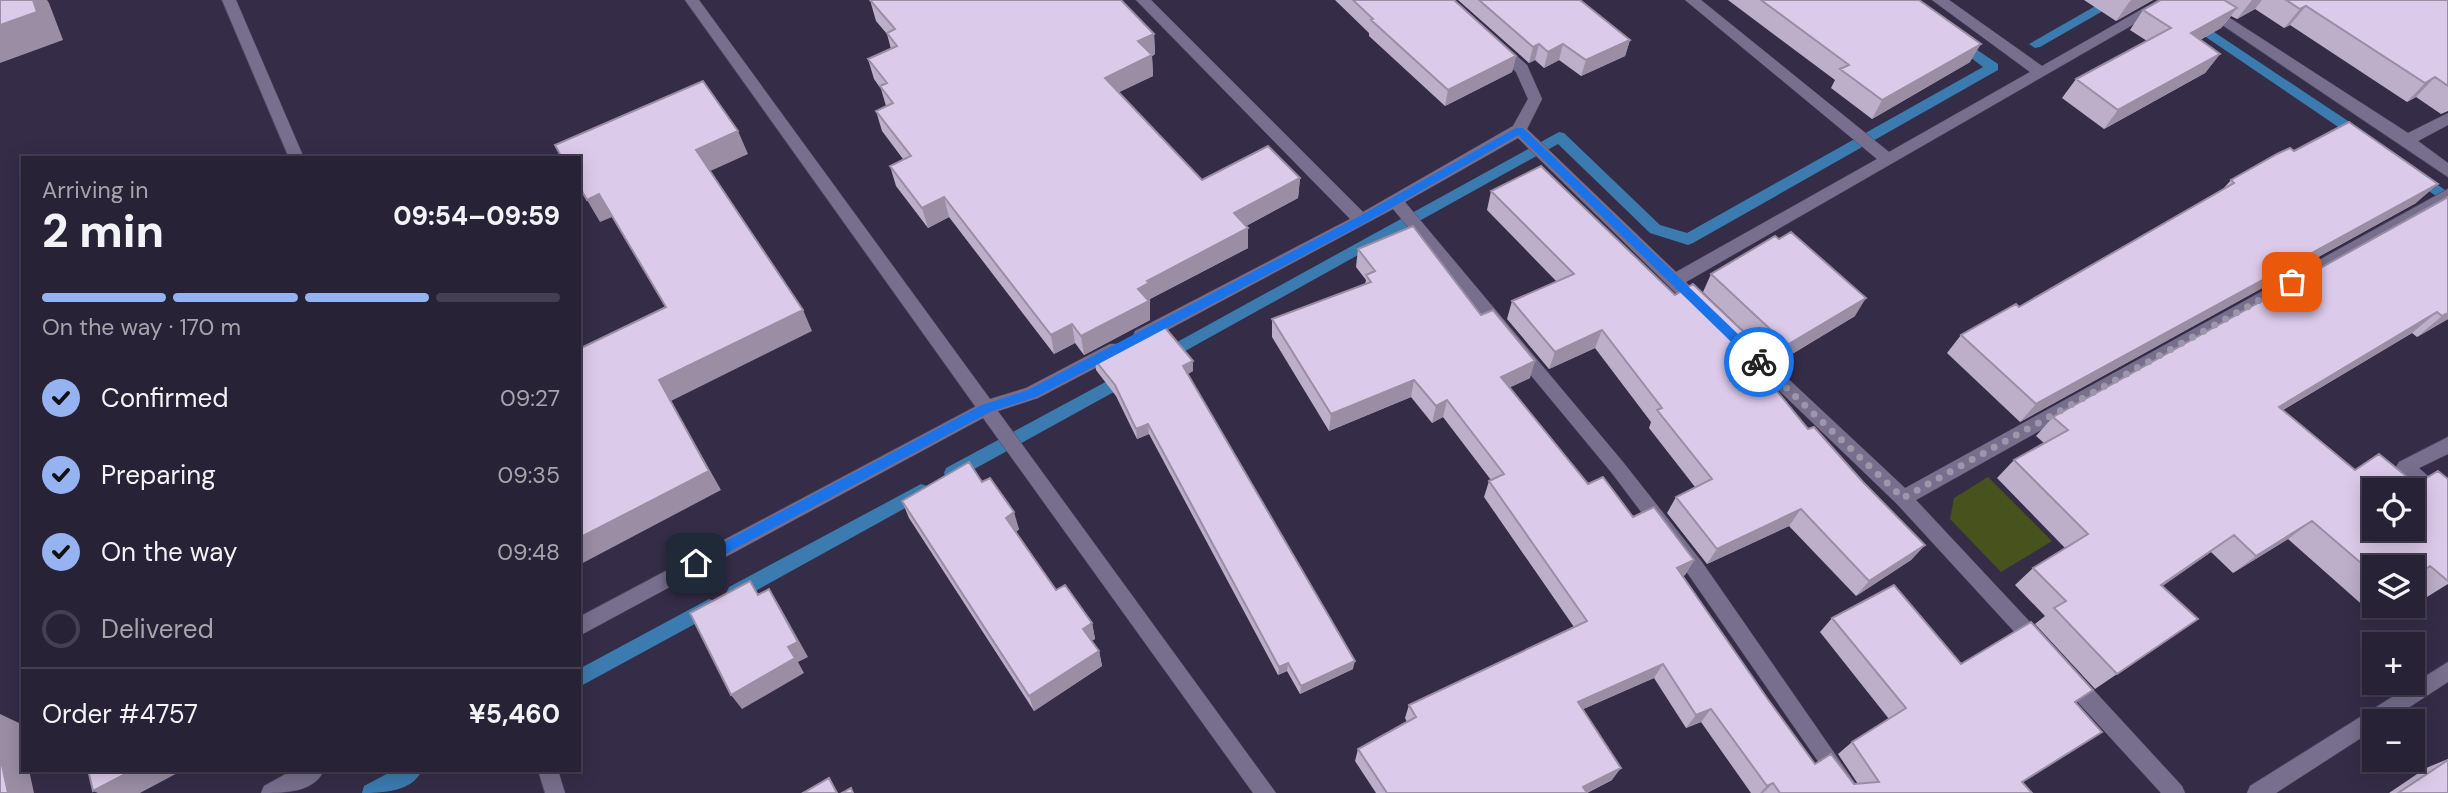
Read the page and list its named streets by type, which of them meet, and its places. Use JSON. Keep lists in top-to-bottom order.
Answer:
{
  "page": {
    "heading": ["2 min", "Arriving in", "09:54–09:59"],
    "panel": ["Order #4757", "¥5,460"],
    "bar": "On the way · 170 m",
    "list": [
      ["Confirmed", "09:27"],
      ["Preparing", "09:35"],
      ["On the way", "09:48"],
      "Delivered"
    ],
    "map_buttons": ["+", "−"]
  }
}
